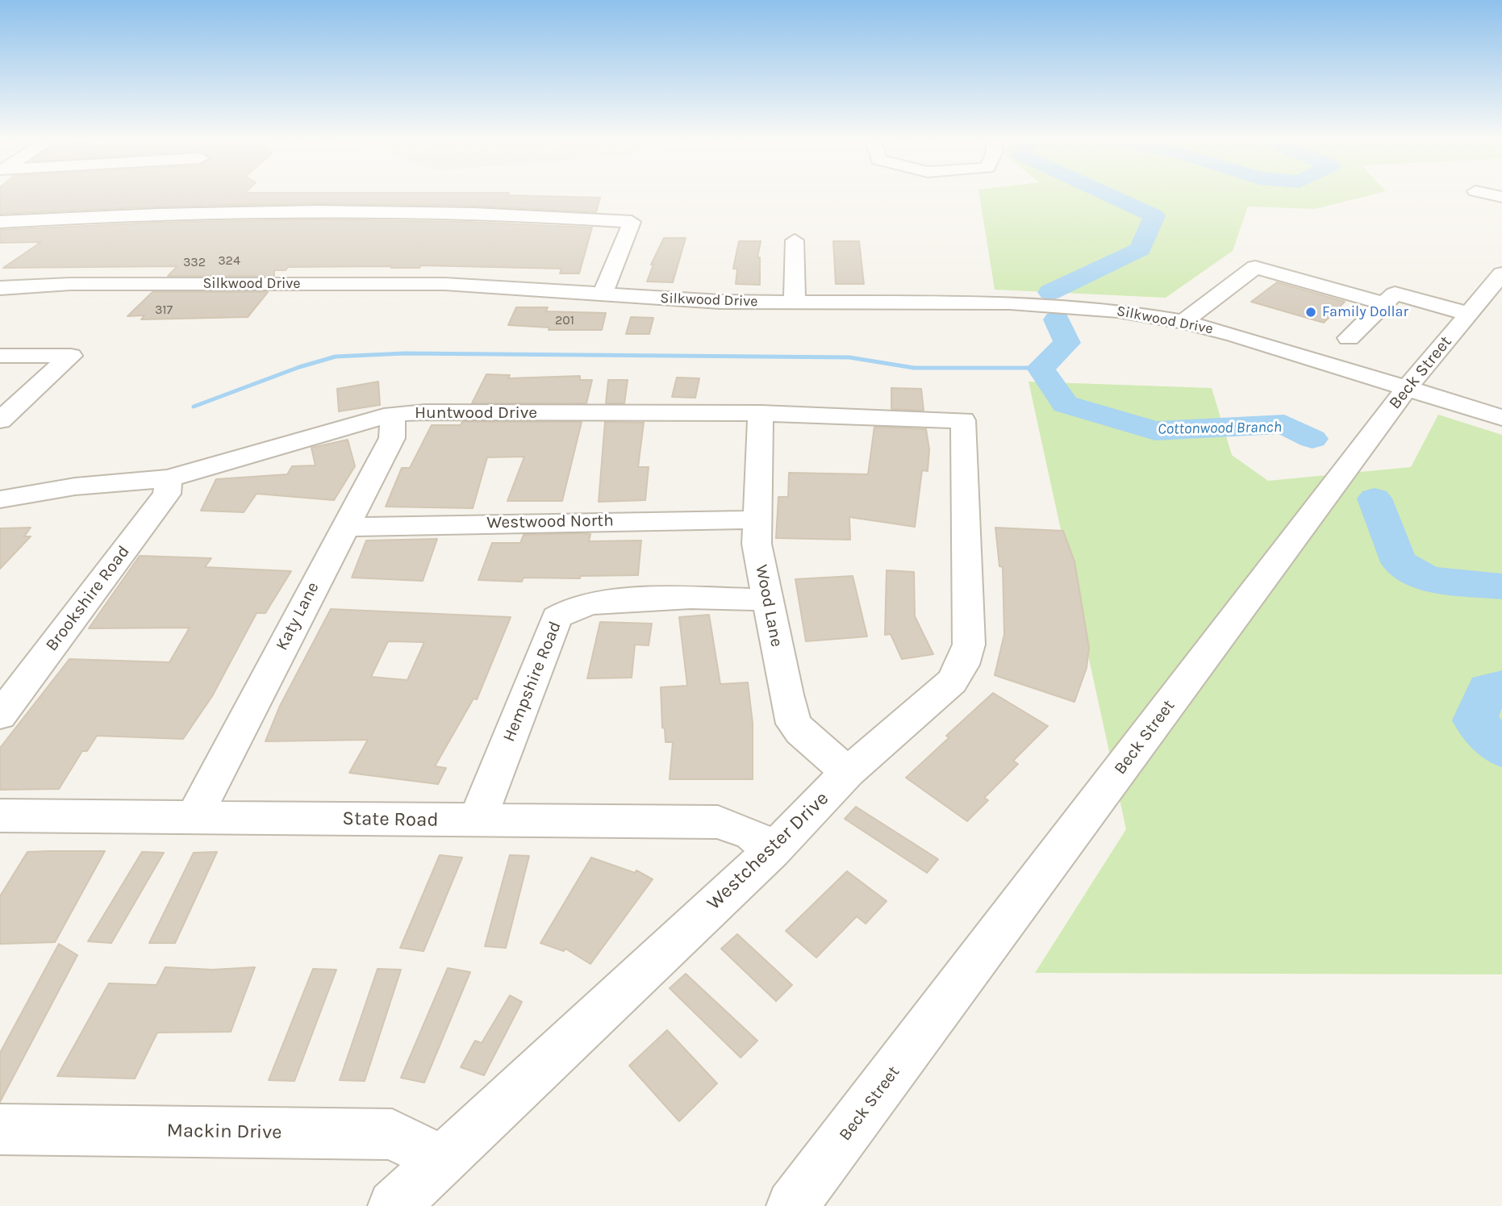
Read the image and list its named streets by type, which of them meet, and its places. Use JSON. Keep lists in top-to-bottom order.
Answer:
{
  "streets": {
    "street": [
      "Silkwood Drive",
      "Beck Street",
      "Huntwood Drive",
      "Westwood North",
      "Brookshire Road",
      "Wood Lane",
      "Katy Lane",
      "Hempshire Road",
      "State Road",
      "Westchester Drive",
      "Mackin Drive"
    ]
  },
  "crossings": [
    ["Silkwood Drive", "Beck Street"],
    ["Huntwood Drive", "Brookshire Road"],
    ["Huntwood Drive", "Wood Lane"],
    ["Huntwood Drive", "Katy Lane"],
    ["Huntwood Drive", "Westchester Drive"],
    ["Westwood North", "Wood Lane"],
    ["Westwood North", "Katy Lane"],
    ["Wood Lane", "Hempshire Road"],
    ["Wood Lane", "Westchester Drive"],
    ["Katy Lane", "State Road"],
    ["Hempshire Road", "State Road"],
    ["State Road", "Westchester Drive"],
    ["Westchester Drive", "Mackin Drive"]
  ],
  "water": ["Cottonwood Branch"],
  "places": ["Family Dollar"],
  "house_numbers": [
    "324",
    "332",
    "317",
    "201"
  ]
}
